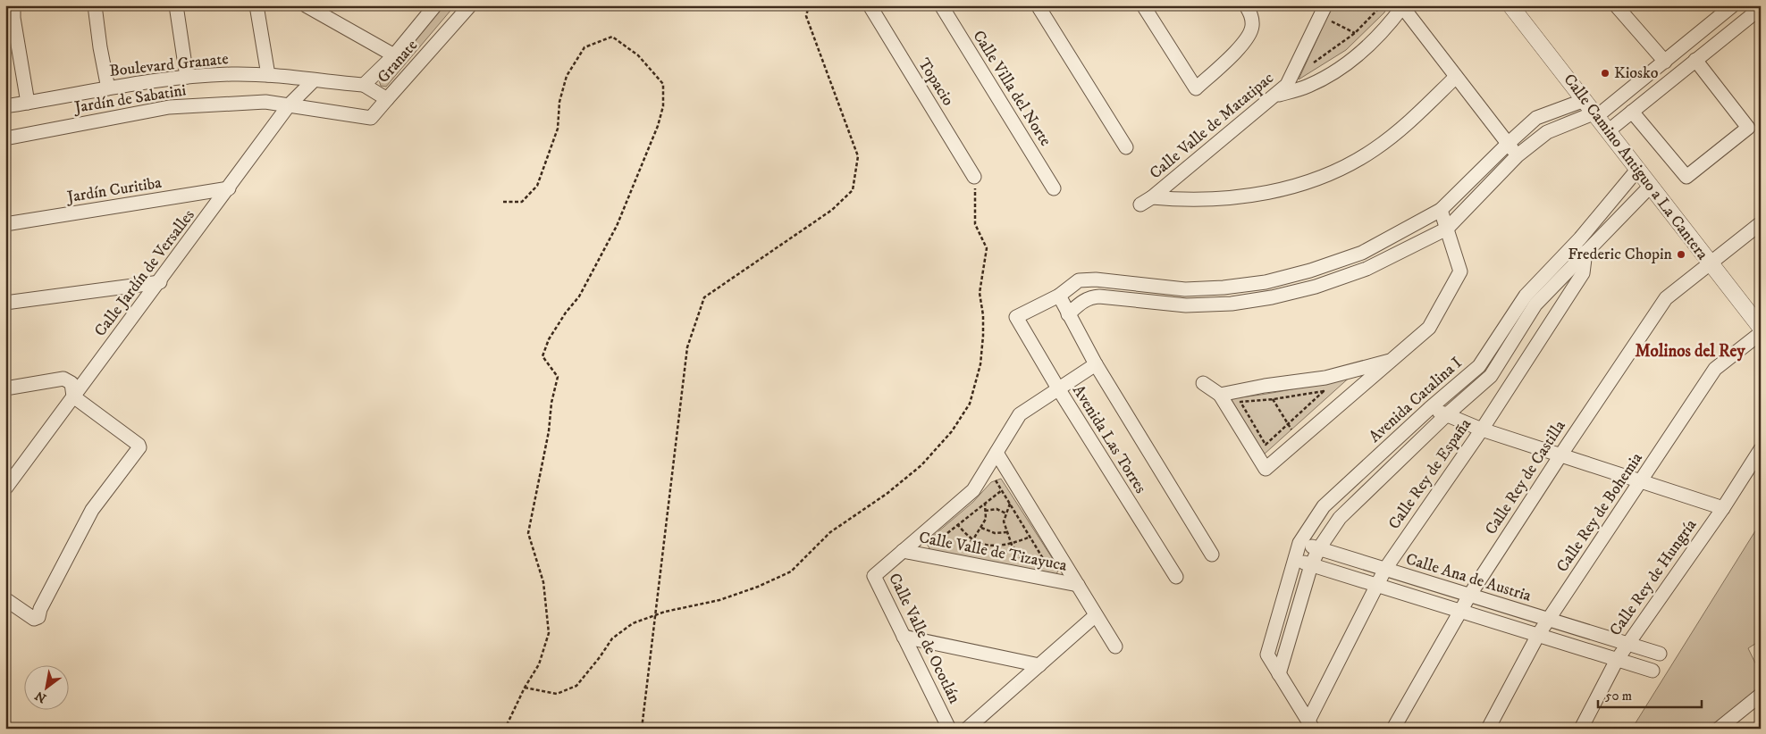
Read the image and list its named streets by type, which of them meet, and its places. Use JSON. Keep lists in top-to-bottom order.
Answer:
{
  "streets": {
    "street": [
      "Granate",
      "Boulevard Granate",
      "Topacio",
      "Calle Villa del Norte",
      "Jardín de Sabatini",
      "Calle Valle de Matatipac",
      "Calle Camino Antiguo a La Cantera",
      "Jardín Curitiba",
      "Calle Jardín de Versalles",
      "Avenida Catalina I",
      "Avenida Las Torres",
      "Calle Rey de España",
      "Calle Rey de Castilla",
      "Calle Rey de Bohemia",
      "Calle Valle de Tizayuca",
      "Calle Ana de Austria",
      "Calle Rey de Hungría",
      "Calle Valle de Ocotlán"
    ]
  },
  "crossings": [
    ["Granate", "Boulevard Granate"],
    ["Granate", "Jardín de Sabatini"],
    ["Boulevard Granate", "Calle Jardín de Versalles"],
    ["Jardín de Sabatini", "Calle Jardín de Versalles"],
    ["Calle Camino Antiguo a La Cantera", "Avenida Catalina I"],
    ["Calle Camino Antiguo a La Cantera", "Calle Rey de Castilla"],
    ["Jardín Curitiba", "Calle Jardín de Versalles"],
    ["Avenida Catalina I", "Calle Rey de España"],
    ["Avenida Catalina I", "Calle Ana de Austria"],
    ["Avenida Las Torres", "Calle Valle de Ocotlán"],
    ["Calle Rey de España", "Calle Ana de Austria"],
    ["Calle Rey de Castilla", "Calle Ana de Austria"],
    ["Calle Rey de Bohemia", "Calle Ana de Austria"],
    ["Calle Valle de Tizayuca", "Calle Valle de Ocotlán"],
    ["Calle Ana de Austria", "Calle Rey de Hungría"]
  ],
  "districts": ["Molinos del Rey"],
  "places": ["Kiosko", "Frederic Chopin"],
  "scale_bar": "50 m",
  "north": "bottom left"
}
